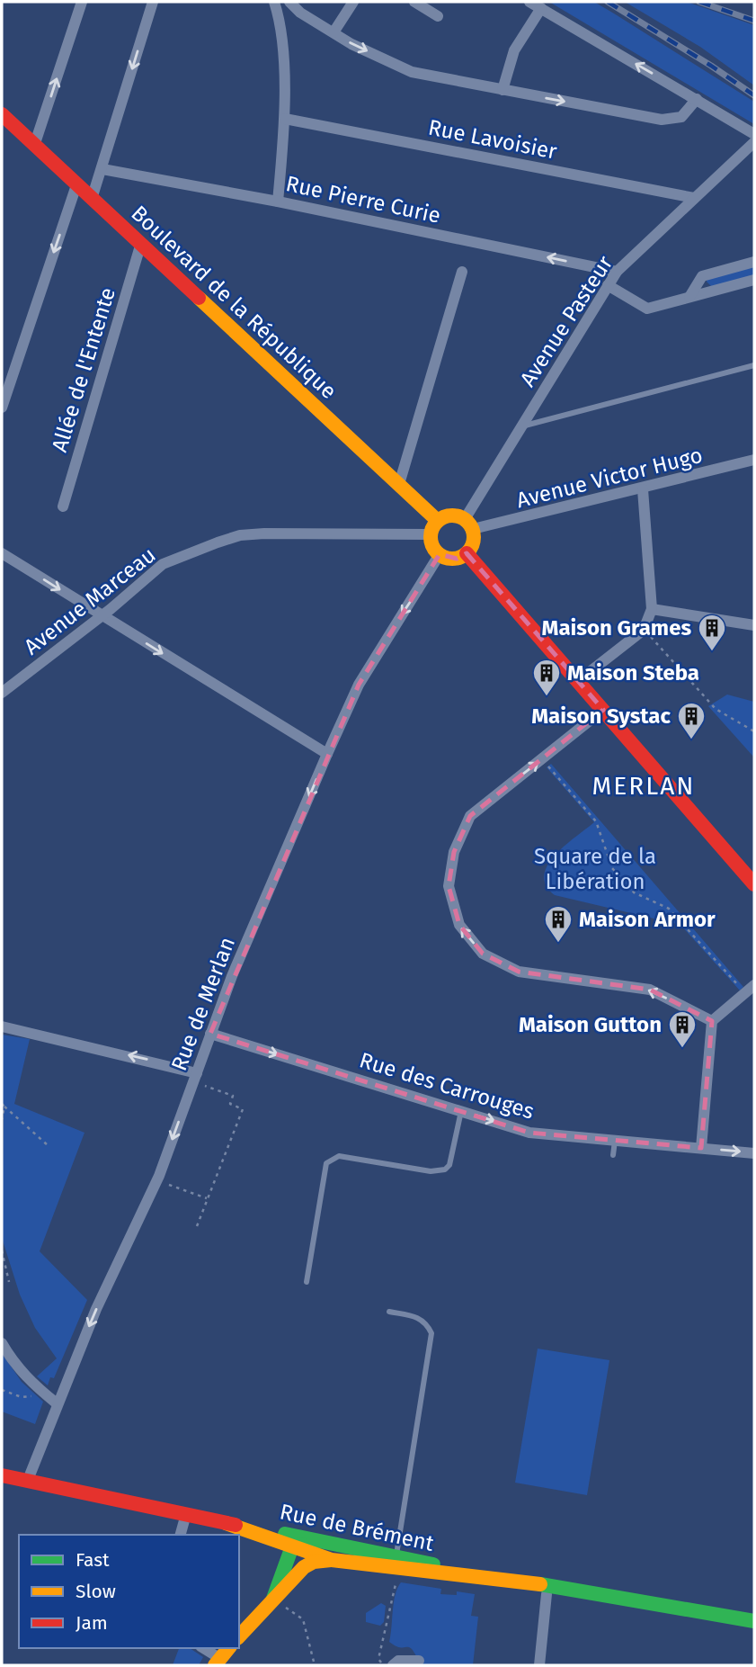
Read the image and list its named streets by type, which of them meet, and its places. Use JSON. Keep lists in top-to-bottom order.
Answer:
{
  "streets": {
    "street": [
      "Rue Lavoisier",
      "Rue Pierre Curie",
      "Boulevard de la République",
      "Avenue Pasteur",
      "Allée de l'Entente",
      "Avenue Victor Hugo",
      "Avenue Marceau",
      "Rue de Merlan",
      "Rue des Carrouges",
      "Rue de Brément"
    ]
  },
  "crossings": [
    ["Rue Lavoisier", "Avenue Pasteur"],
    ["Rue Pierre Curie", "Avenue Pasteur"],
    ["Boulevard de la République", "Avenue Pasteur"],
    ["Boulevard de la République", "Allée de l'Entente"],
    ["Boulevard de la République", "Avenue Victor Hugo"],
    ["Boulevard de la République", "Avenue Marceau"],
    ["Boulevard de la République", "Rue de Merlan"],
    ["Avenue Pasteur", "Avenue Victor Hugo"],
    ["Avenue Pasteur", "Avenue Marceau"],
    ["Avenue Pasteur", "Rue de Merlan"],
    ["Avenue Victor Hugo", "Avenue Marceau"],
    ["Avenue Victor Hugo", "Rue de Merlan"],
    ["Avenue Marceau", "Rue de Merlan"],
    ["Rue de Merlan", "Rue des Carrouges"],
    ["Rue de Merlan", "Rue de Brément"]
  ],
  "one_way": ["Rue Pierre Curie", "Rue de Merlan", "Rue des Carrouges"],
  "districts": ["MERLAN"],
  "parks": ["Square de la Libération"],
  "places": {
    "building": [
      "Maison Grames",
      "Maison Steba",
      "Maison Systac",
      "Maison Armor",
      "Maison Gutton"
    ]
  },
  "legend": ["Fast", "Slow", "Jam"]
}
